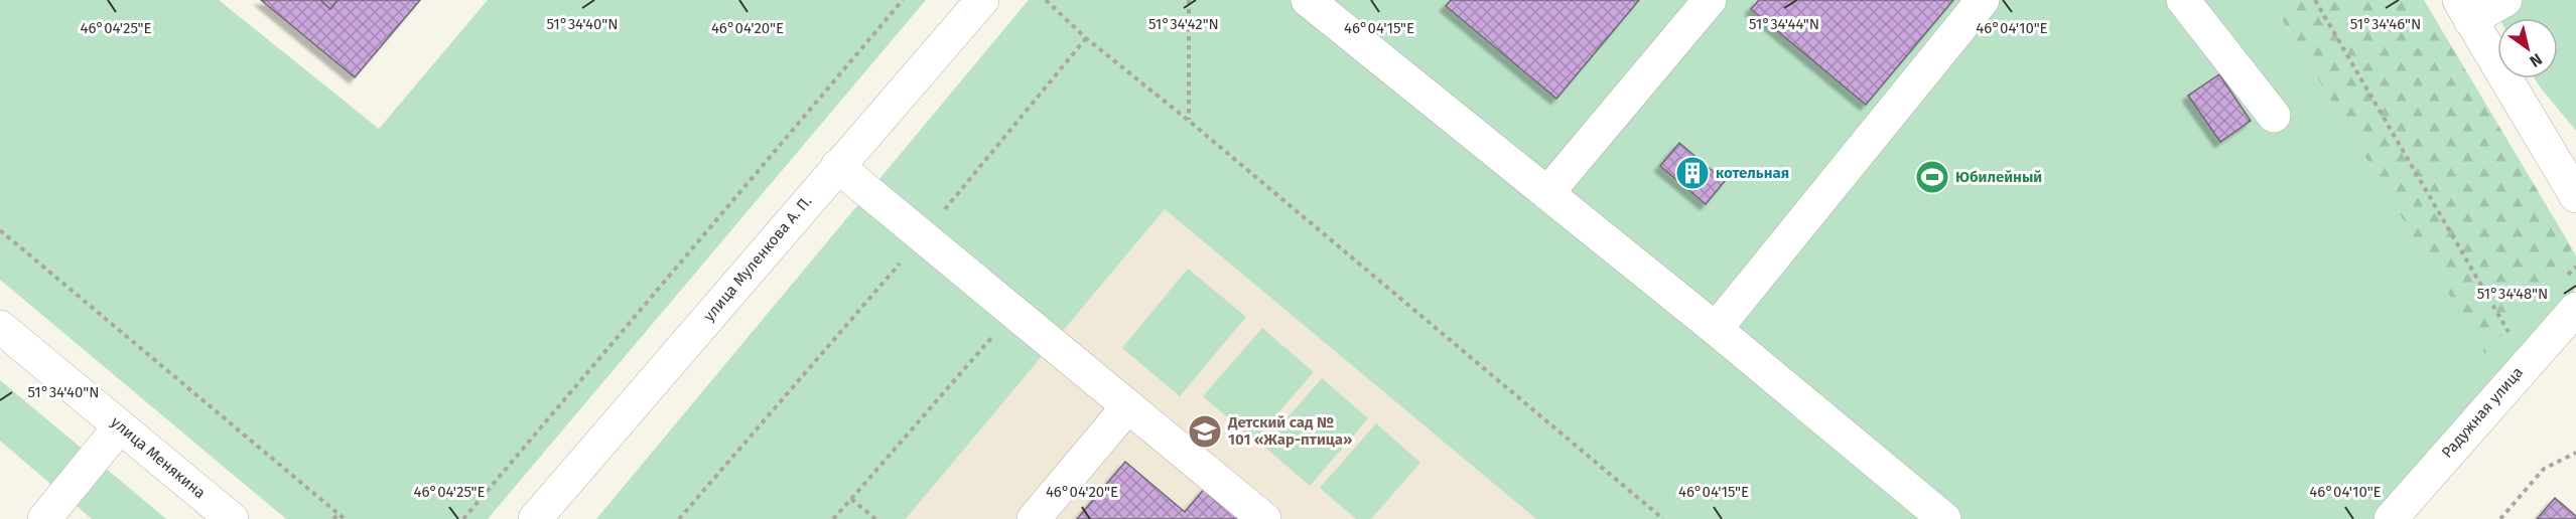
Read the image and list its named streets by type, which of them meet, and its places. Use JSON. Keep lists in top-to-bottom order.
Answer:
{
  "streets": {
    "street": ["улица Муленкова А. П.", "Радужная улица", "улица Менякина"]
  },
  "places": {
    "building": ["котельная"],
    "sports": ["Юбилейный"],
    "school or university": ["Детский сад № 101 «Жар-птица»"]
  },
  "north": "bottom right",
  "coordinates": [
    "51°34'40\"N",
    "51°34'42\"N",
    "51°34'44\"N",
    "51°34'46\"N",
    "46°04'25\"E",
    "46°04'20\"E",
    "46°04'15\"E",
    "46°04'10\"E",
    "51°34'48\"N"
  ]
}
